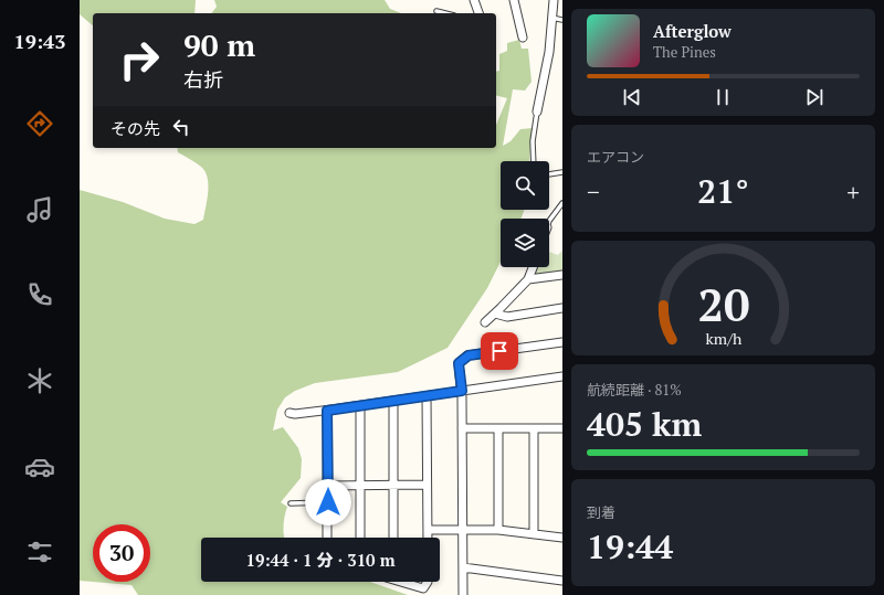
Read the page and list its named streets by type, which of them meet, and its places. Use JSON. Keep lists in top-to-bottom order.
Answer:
{
  "page": {
    "tabs": "19:43",
    "turn": ["90 m", "右折"],
    "song": ["Afterglow", "The Pines"],
    "then": "その先",
    "tile": [
      "エアコン",
      ["航続距離 · 81%", "405 km"],
      ["到着", "19:44"]
    ],
    "heat": ["−", "21°", "+"],
    "limit": "30",
    "trip": "19:44 · 1 分 · 310 m",
    "gauge": ["20", "km/h"]
  }
}
